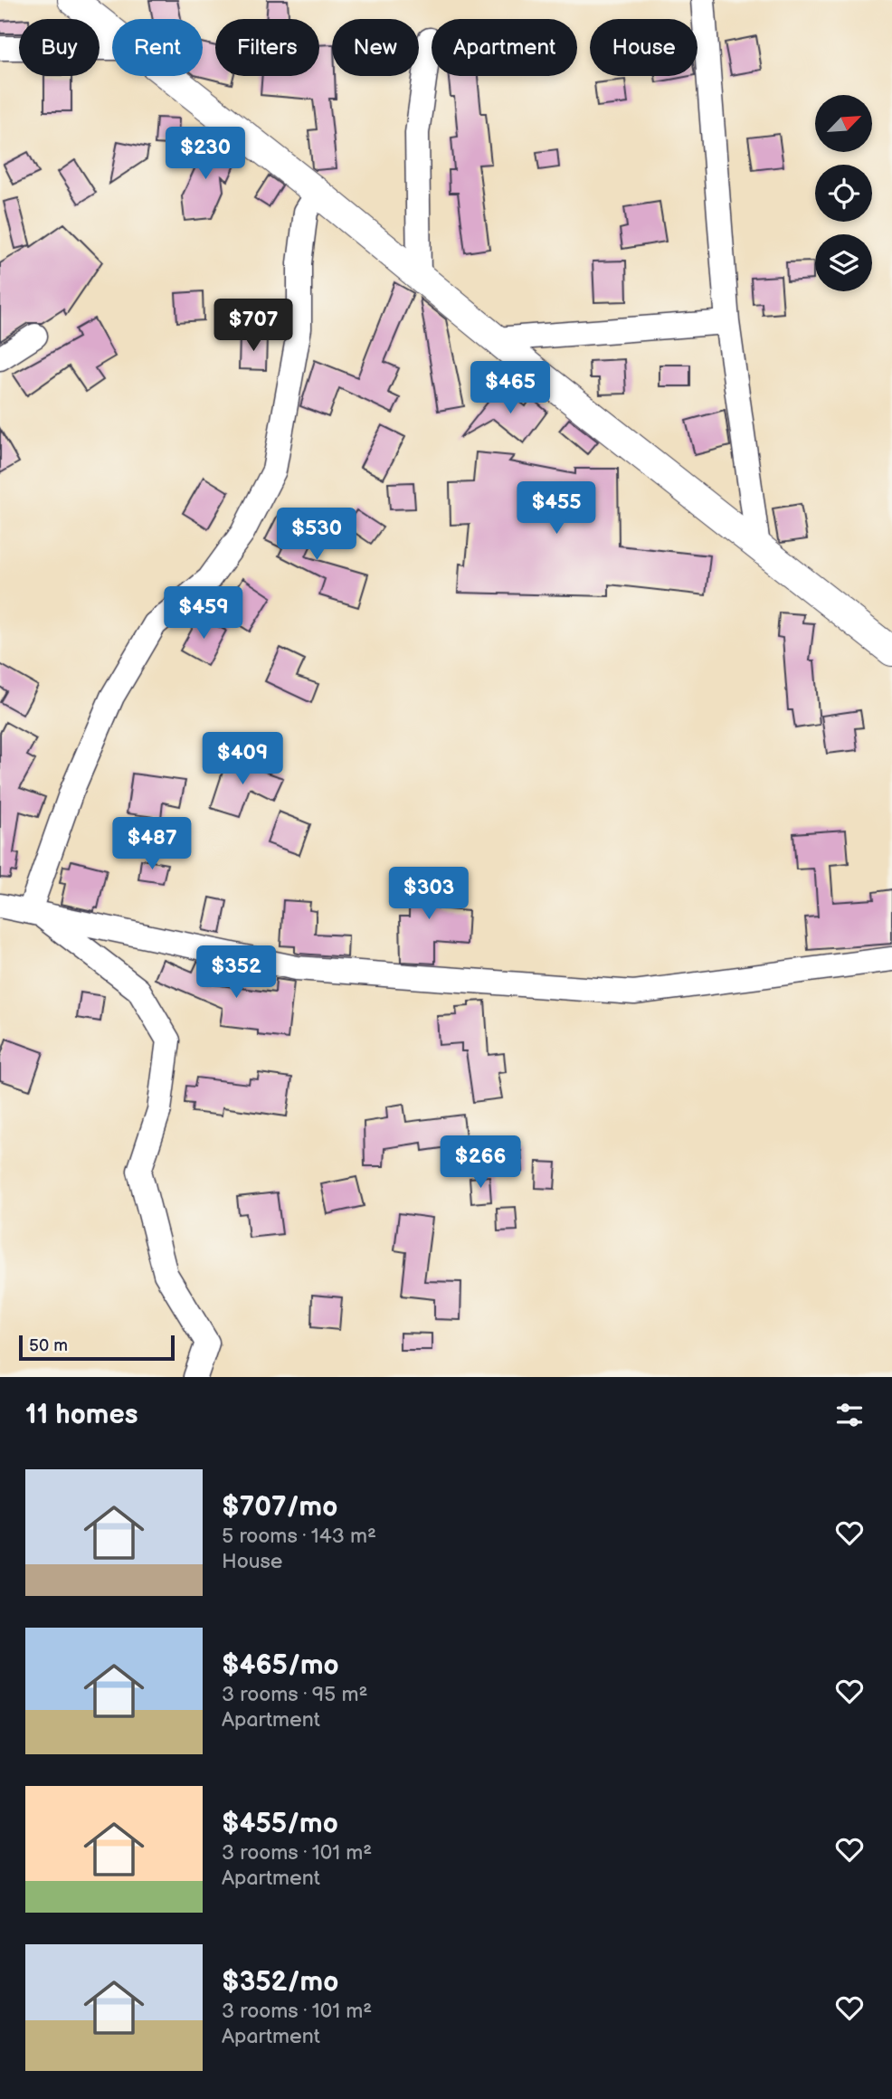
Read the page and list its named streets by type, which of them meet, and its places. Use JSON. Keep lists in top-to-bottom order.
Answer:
{
  "scale_bar": "50 m",
  "north": "top right",
  "page": {
    "chip": [
      "Buy",
      "Rent",
      "Filters",
      "New",
      "Apartment",
      "House"
    ],
    "price": [
      "$230",
      "$707",
      "$465",
      "$455",
      "$530",
      "$459",
      "$409",
      "$487",
      "$303",
      "$352",
      "$266"
    ],
    "scale": "50 m",
    "heading": "11 homes",
    "list": [
      {
        "name": "$707/mo",
        "note": "5 rooms · 143 m² · House"
      },
      {
        "name": "$465/mo",
        "note": "3 rooms · 95 m² · Apartment"
      },
      {
        "name": "$455/mo",
        "note": "3 rooms · 101 m² · Apartment"
      },
      {
        "name": "$352/mo",
        "note": "3 rooms · 101 m² · Apartment"
      }
    ]
  }
}
